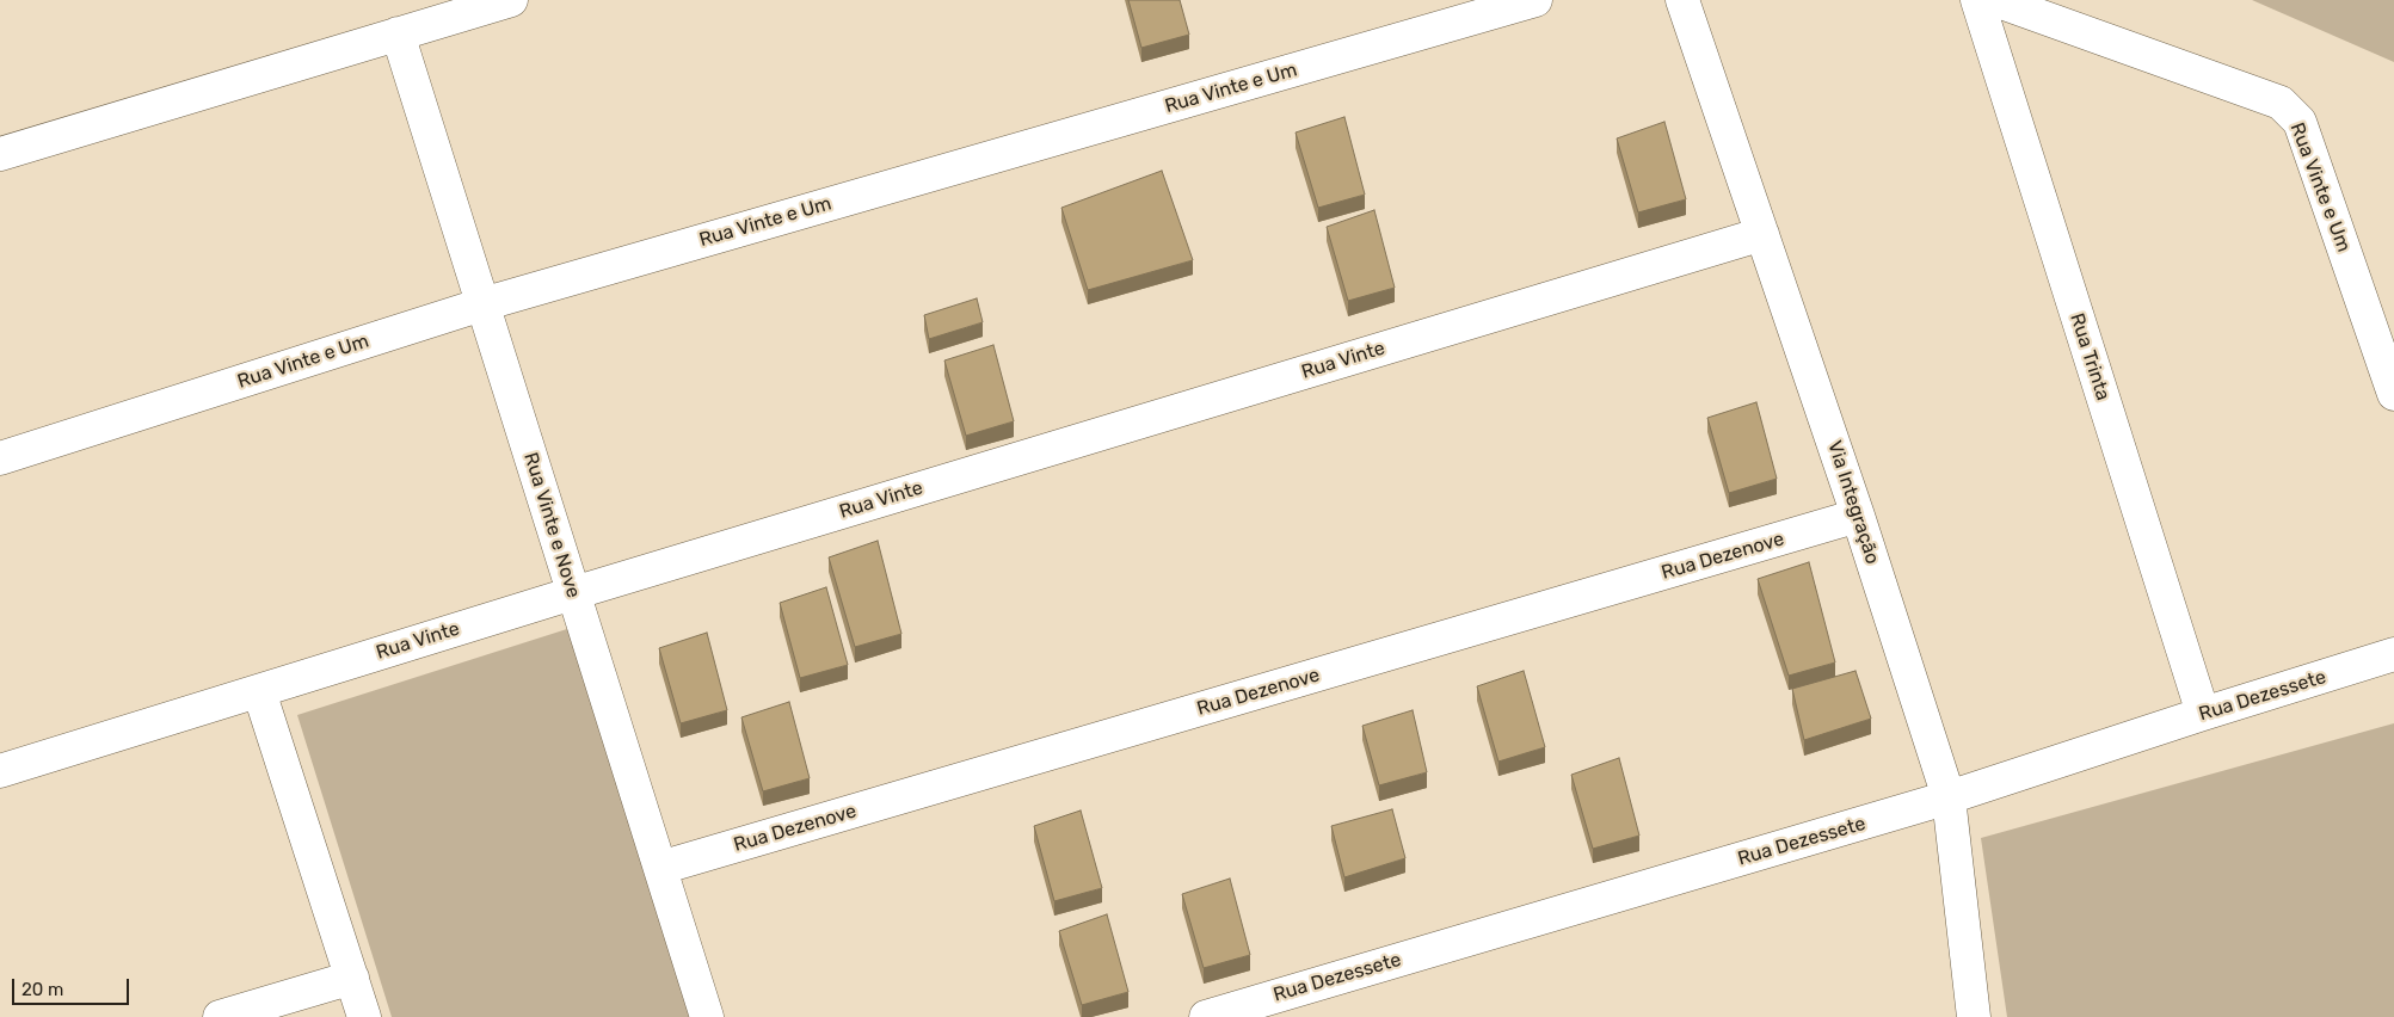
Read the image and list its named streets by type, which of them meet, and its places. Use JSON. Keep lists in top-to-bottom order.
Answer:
{
  "streets": {
    "street": [
      "Rua Vinte e Um",
      "Rua Trinta",
      "Rua Vinte",
      "Via Integração",
      "Rua Vinte e Nove",
      "Rua Dezenove",
      "Rua Dezessete"
    ]
  },
  "crossings": [
    ["Rua Vinte e Um", "Rua Vinte e Nove"],
    ["Rua Trinta", "Rua Dezessete"],
    ["Rua Vinte", "Via Integração"],
    ["Rua Vinte", "Rua Vinte e Nove"],
    ["Via Integração", "Rua Dezenove"],
    ["Via Integração", "Rua Dezessete"],
    ["Rua Vinte e Nove", "Rua Dezenove"]
  ],
  "scale_bar": "20 m"
}
